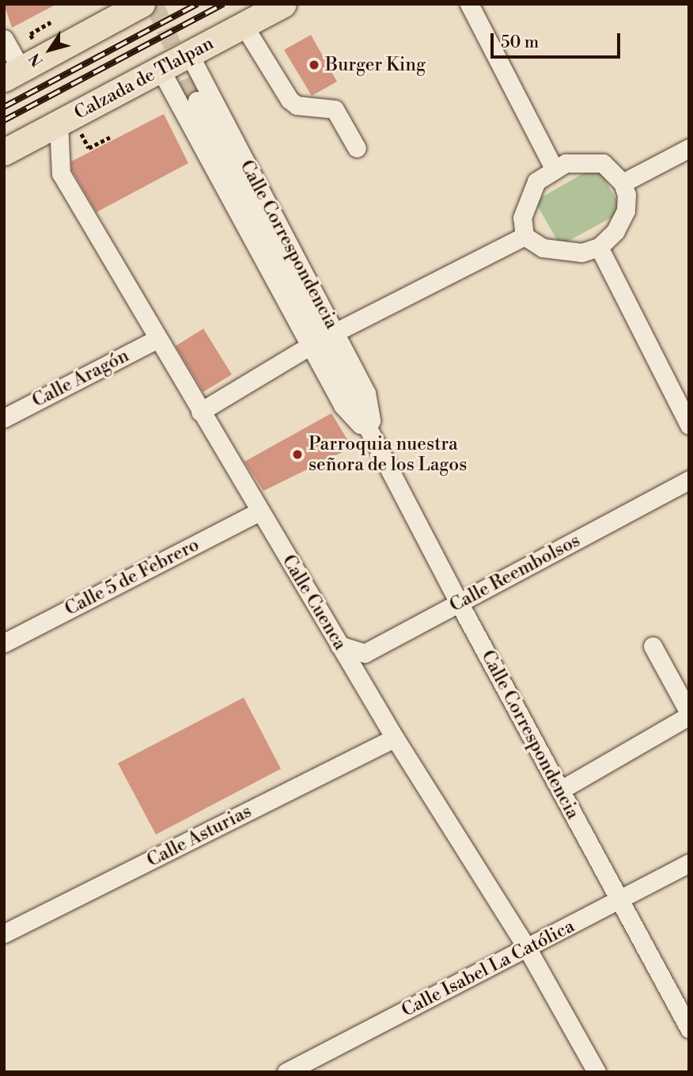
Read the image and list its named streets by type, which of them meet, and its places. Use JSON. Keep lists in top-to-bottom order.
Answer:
{
  "streets": {
    "highway": ["Calzada de Tlalpan"],
    "street": [
      "Calle Correspondencia",
      "Calle Aragón",
      "Calle Reembolsos",
      "Calle 5 de Febrero",
      "Calle Cuenca",
      "Calle Asturias",
      "Calle Isabel La Católica"
    ]
  },
  "crossings": [
    ["Calzada de Tlalpan", "Calle Correspondencia"],
    ["Calzada de Tlalpan", "Calle Cuenca"],
    ["Calle Correspondencia", "Calle Reembolsos"],
    ["Calle Correspondencia", "Calle Isabel La Católica"],
    ["Calle Aragón", "Calle Cuenca"],
    ["Calle Reembolsos", "Calle Cuenca"],
    ["Calle 5 de Febrero", "Calle Cuenca"],
    ["Calle Cuenca", "Calle Asturias"],
    ["Calle Cuenca", "Calle Isabel La Católica"]
  ],
  "places": ["Burger King", "Parroquia nuestra señora de los Lagos"],
  "scale_bar": "50 m",
  "north": "bottom left"
}
